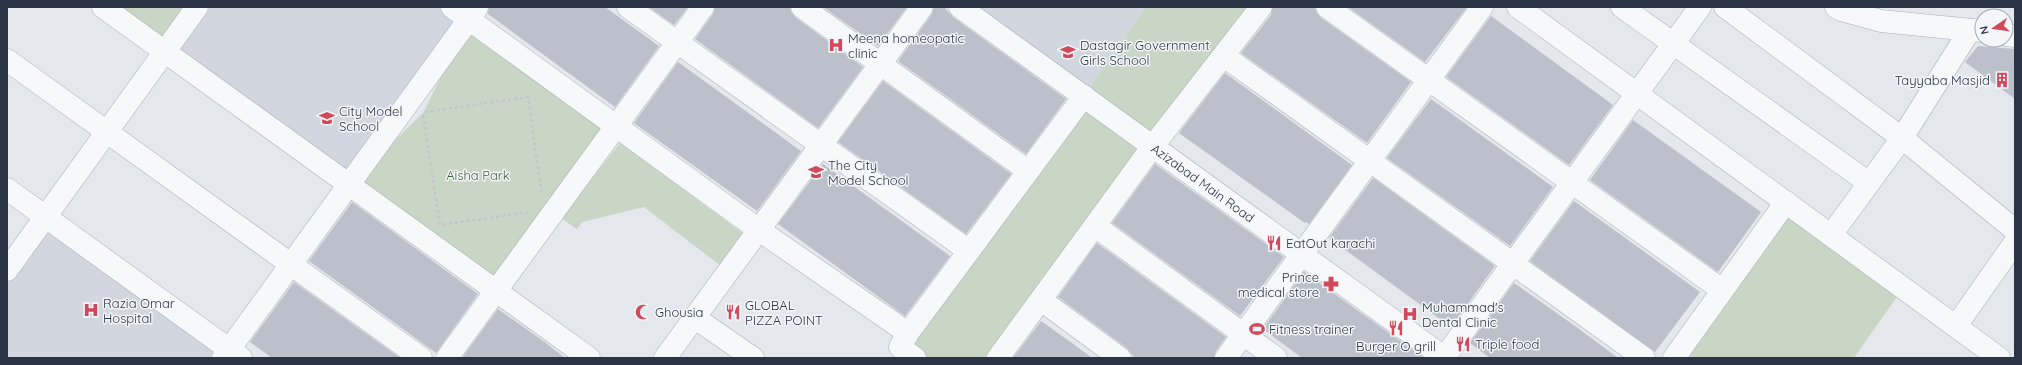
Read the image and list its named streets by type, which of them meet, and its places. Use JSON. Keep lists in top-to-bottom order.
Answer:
{
  "streets": {
    "street": ["Azizabad Main Road"]
  },
  "parks": ["Aisha Park"],
  "places": {
    "hospital": ["Meena homeopatic clinic", "Razia Omar Hospital", "Muhammad's Dental Clinic"],
    "school or university": ["Dastagir Government Girls School", "City Model School", "The City Model School"],
    "building": ["Tayyaba Masjid"],
    "restaurant": [
      "EatOut karachi",
      "GLOBAL PIZZA POINT",
      "Burger O grill",
      "Triple food"
    ],
    "pharmacy": ["Prince medical store"],
    "mosque": ["Ghousia"],
    "sports": ["Fitness trainer"]
  },
  "north": "left"
}
